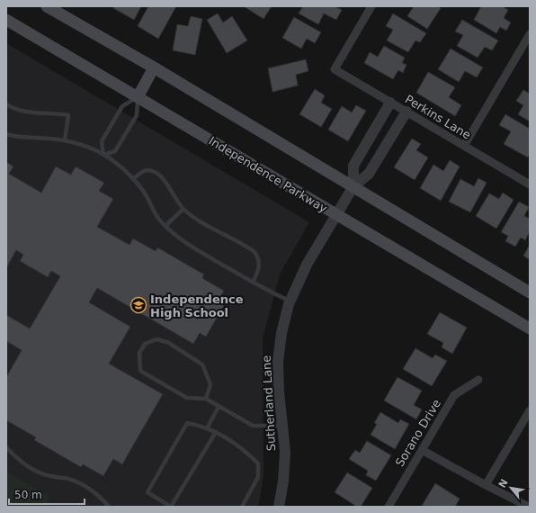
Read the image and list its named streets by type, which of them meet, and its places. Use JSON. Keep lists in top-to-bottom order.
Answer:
{
  "streets": {
    "main road": ["Independence Parkway"],
    "street": ["Perkins Lane", "Sutherland Lane", "Sorano Drive"]
  },
  "crossings": [
    ["Perkins Lane", "Sutherland Lane"],
    ["Independence Parkway", "Sutherland Lane"]
  ],
  "places": {
    "school or university": ["Independence High School"]
  },
  "scale_bar": "50 m",
  "north": "top left"
}
